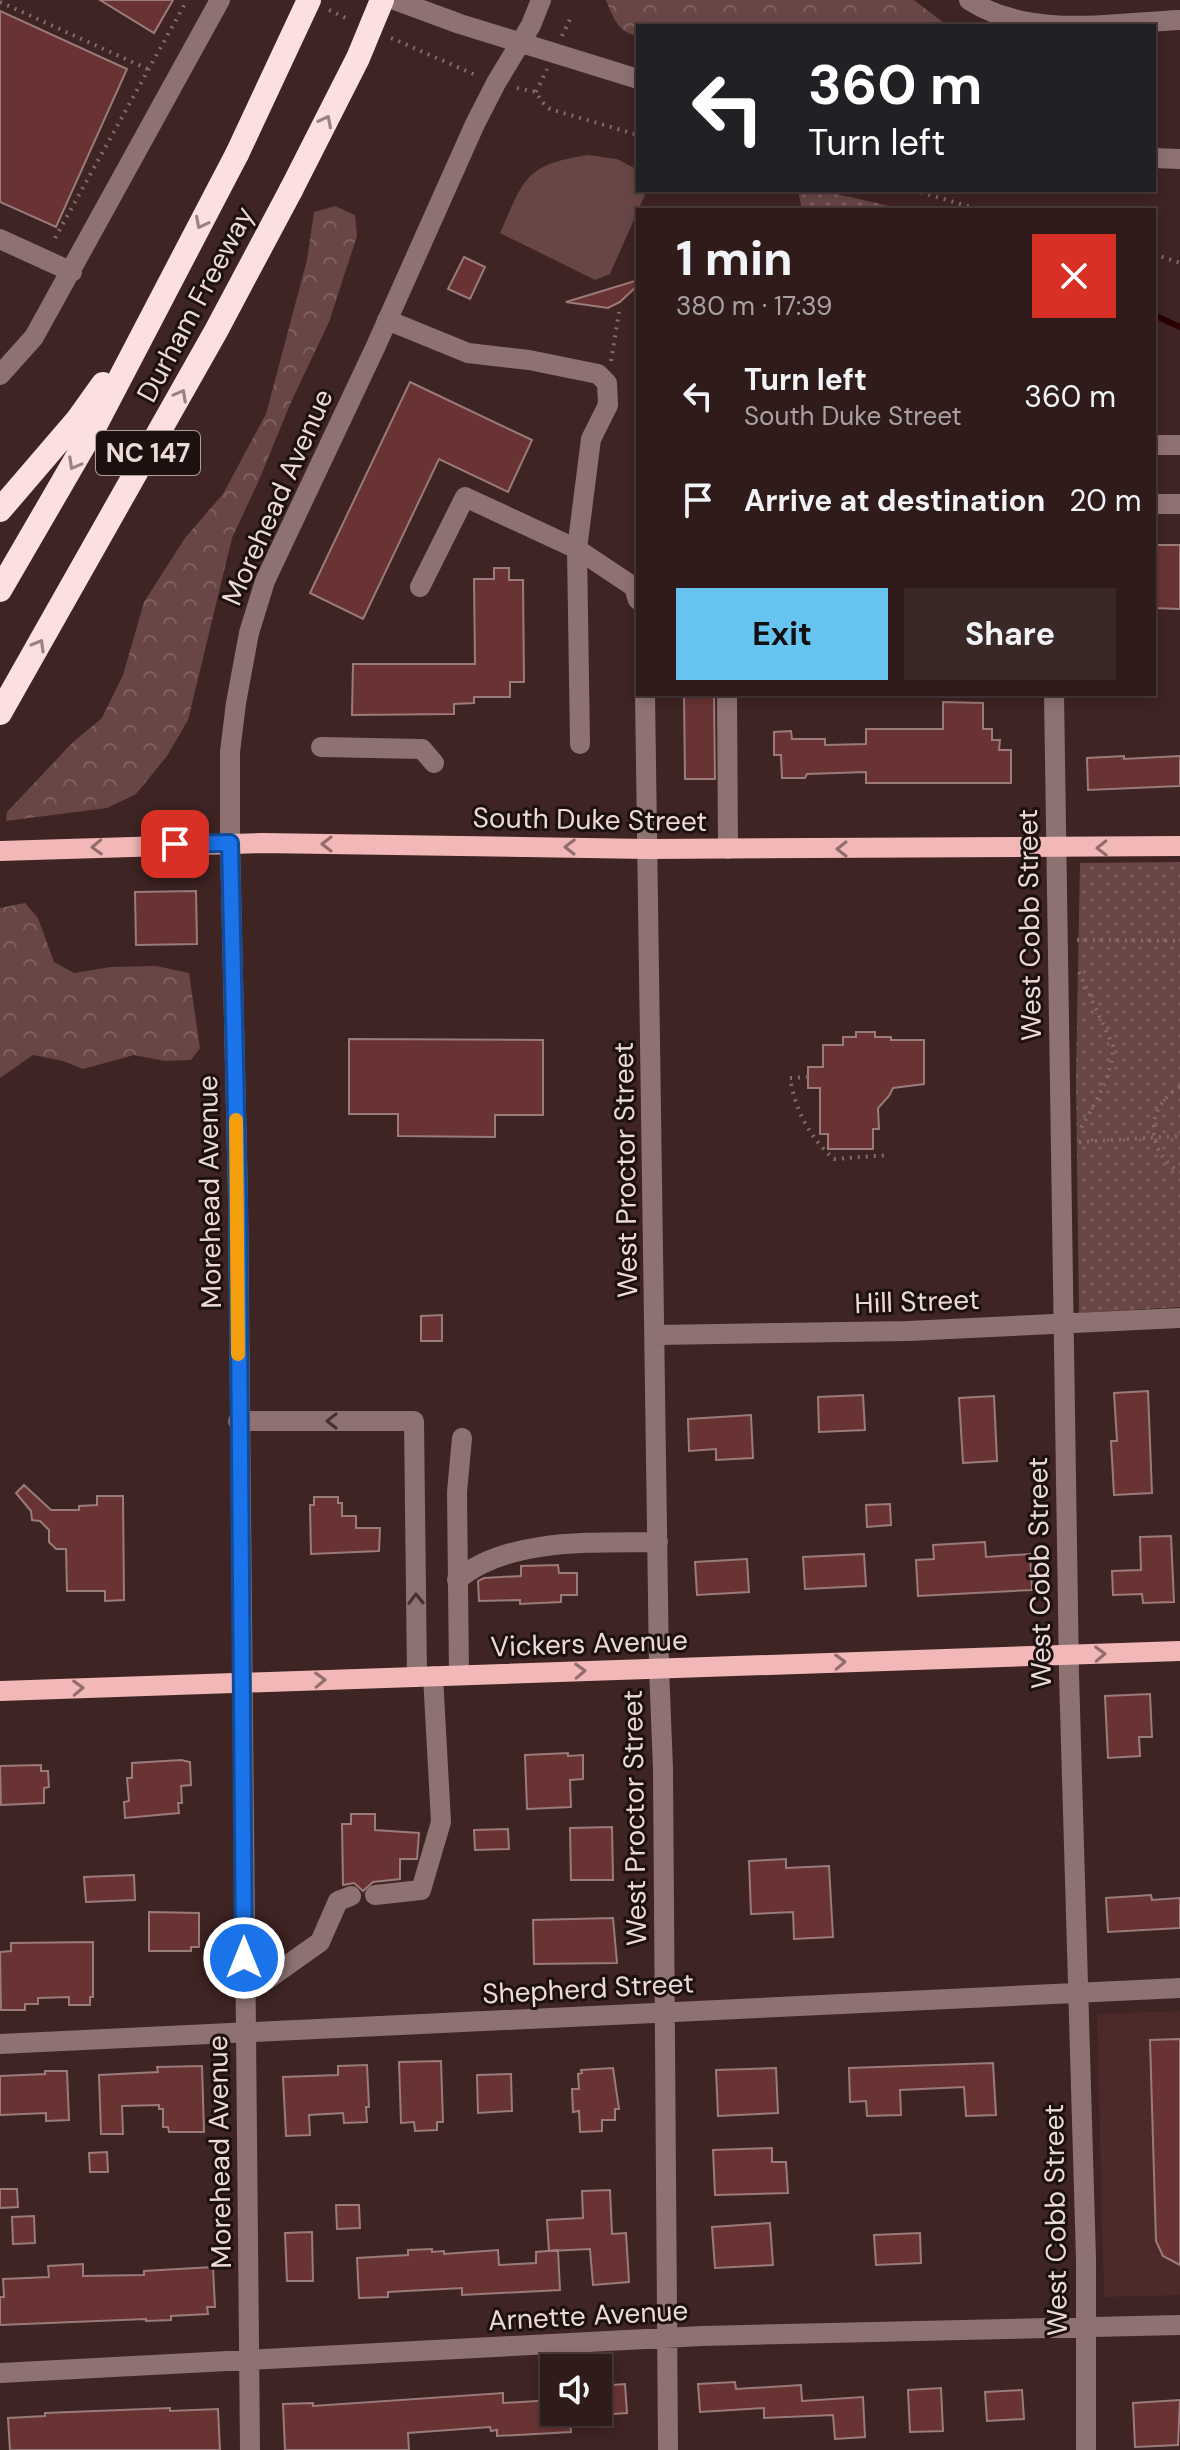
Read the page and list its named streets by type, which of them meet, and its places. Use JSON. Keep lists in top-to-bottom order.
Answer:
{
  "streets": {
    "highway": ["Durham Freeway", "NC 147"],
    "main road": ["South Duke Street", "Vickers Avenue"],
    "street": [
      "Morehead Avenue",
      "West Cobb Street",
      "West Proctor Street",
      "Hill Street",
      "Shepherd Street",
      "Arnette Avenue"
    ]
  },
  "crossings": [
    ["Morehead Avenue", "South Duke Street"],
    ["Morehead Avenue", "Vickers Avenue"],
    ["Morehead Avenue", "Shepherd Street"],
    ["Morehead Avenue", "Arnette Avenue"],
    ["South Duke Street", "West Cobb Street"],
    ["South Duke Street", "West Proctor Street"],
    ["West Cobb Street", "Hill Street"],
    ["West Cobb Street", "Vickers Avenue"],
    ["West Cobb Street", "Shepherd Street"],
    ["West Cobb Street", "Arnette Avenue"],
    ["West Proctor Street", "Hill Street"],
    ["West Proctor Street", "Vickers Avenue"],
    ["West Proctor Street", "Shepherd Street"],
    ["West Proctor Street", "Arnette Avenue"]
  ],
  "one_way": ["South Duke Street", "Vickers Avenue"],
  "page": {
    "turn": ["360 m", "Turn left"],
    "heading": ["1 min", "380 m · 17:39"],
    "list": [
      {
        "name": "Turn left",
        "note": "South Duke Street",
        "value": "360 m"
      },
      {
        "name": "Arrive at destination",
        "value": "20 m"
      }
    ],
    "buttons": ["Exit", "Share"]
  }
}
